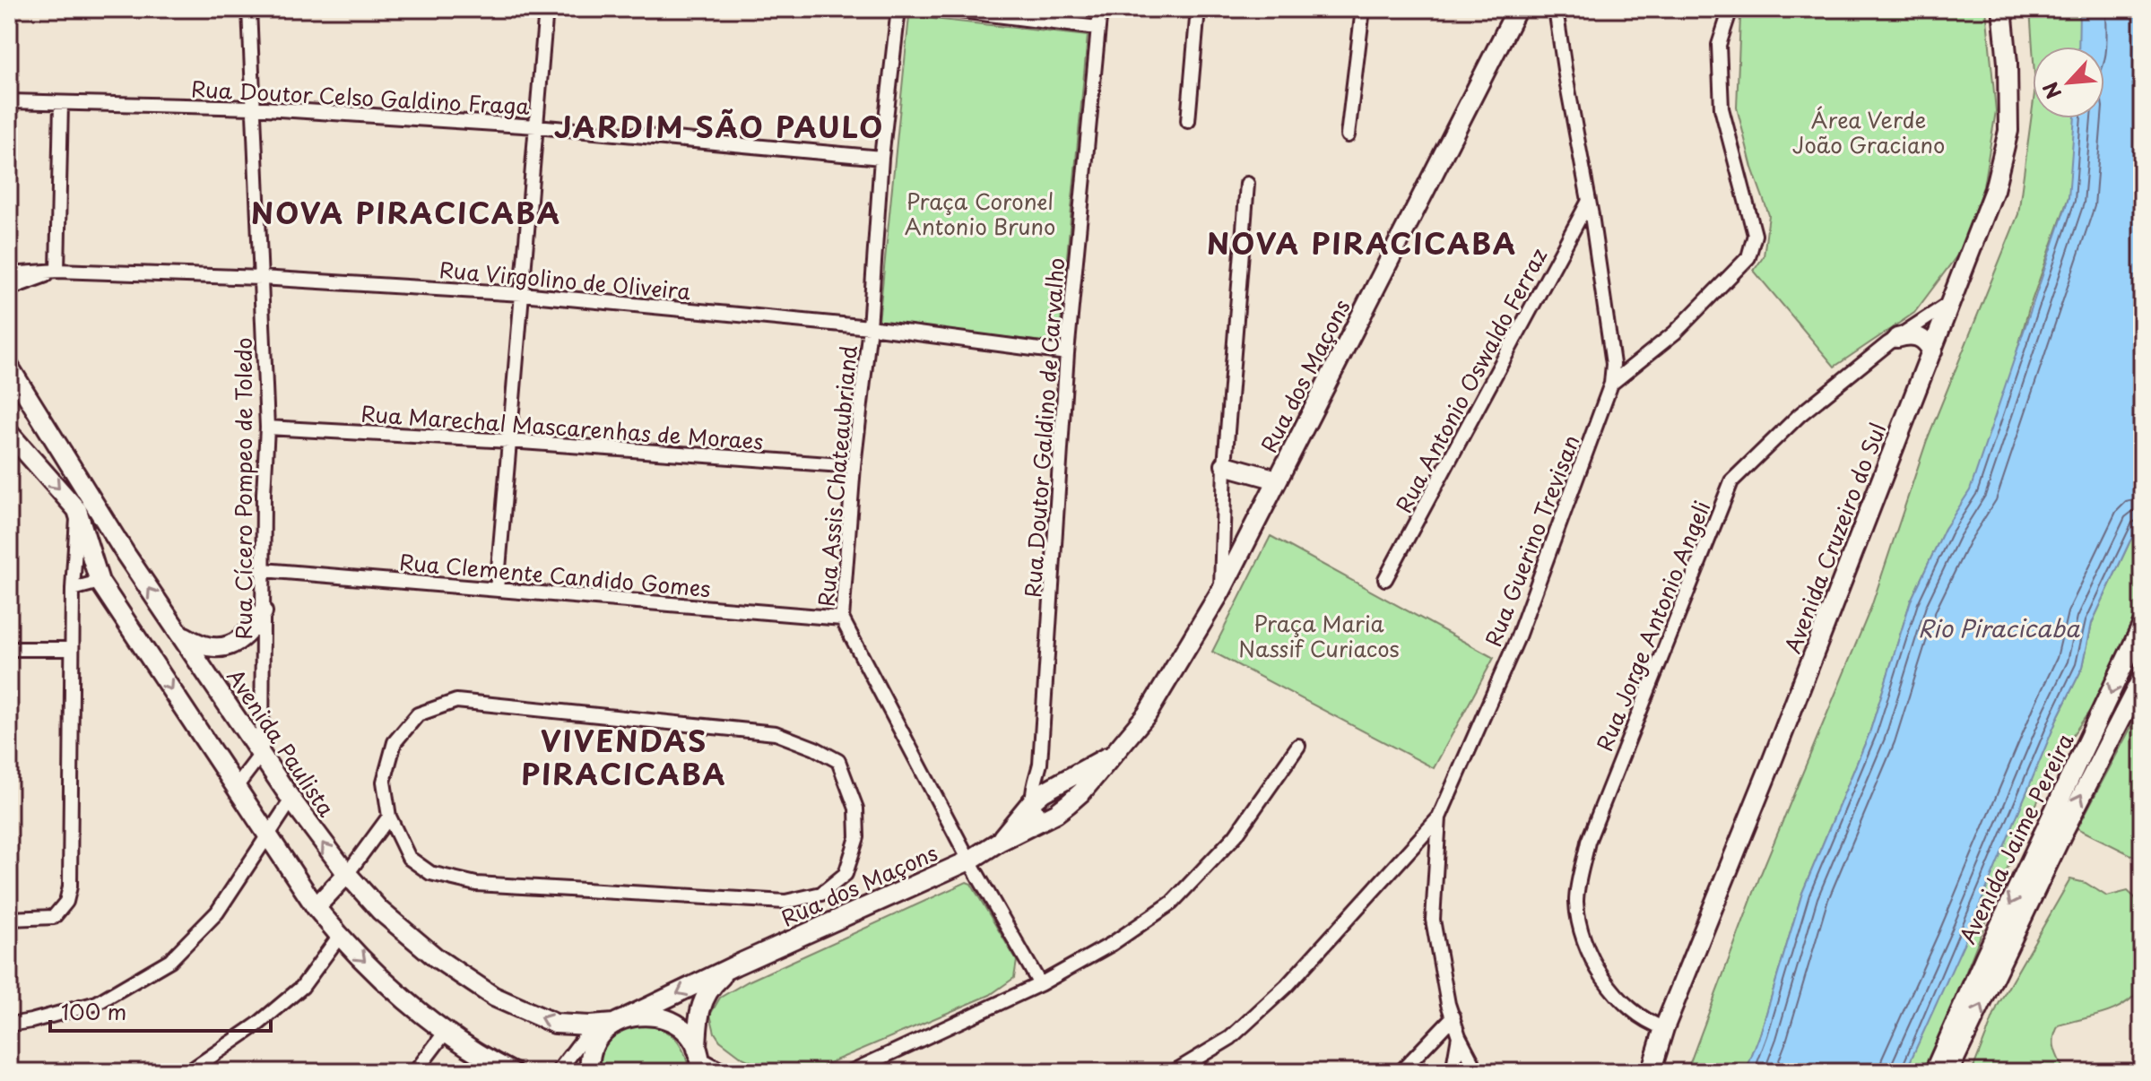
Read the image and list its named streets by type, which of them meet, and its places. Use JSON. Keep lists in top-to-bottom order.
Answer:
{
  "streets": {
    "street": [
      "Rua Doutor Celso Galdino Fraga",
      "Rua Virgolino de Oliveira",
      "Rua dos Maçons",
      "Rua Antonio Oswaldo Ferraz",
      "Rua Marechal Mascarenhas de Moraes",
      "Rua Doutor Galdino de Carvalho",
      "Rua Assis Chateaubriand",
      "Rua Cícero Pompeo de Toledo",
      "Avenida Cruzeiro do Sul",
      "Rua Guerino Trevisan",
      "Rua Clemente Candido Gomes",
      "Rua Jorge Antonio Angeli",
      "Avenida Paulista",
      "Avenida Jaime Pereira"
    ]
  },
  "crossings": [
    ["Rua Doutor Celso Galdino Fraga", "Rua Assis Chateaubriand"],
    ["Rua Doutor Celso Galdino Fraga", "Rua Cícero Pompeo de Toledo"],
    ["Rua Virgolino de Oliveira", "Rua Doutor Galdino de Carvalho"],
    ["Rua Virgolino de Oliveira", "Rua Assis Chateaubriand"],
    ["Rua Virgolino de Oliveira", "Rua Cícero Pompeo de Toledo"],
    ["Rua dos Maçons", "Rua Doutor Galdino de Carvalho"],
    ["Rua dos Maçons", "Rua Assis Chateaubriand"],
    ["Rua dos Maçons", "Avenida Paulista"],
    ["Rua Antonio Oswaldo Ferraz", "Rua Guerino Trevisan"],
    ["Rua Marechal Mascarenhas de Moraes", "Rua Assis Chateaubriand"],
    ["Rua Marechal Mascarenhas de Moraes", "Rua Cícero Pompeo de Toledo"],
    ["Rua Assis Chateaubriand", "Rua Clemente Candido Gomes"],
    ["Rua Cícero Pompeo de Toledo", "Rua Clemente Candido Gomes"],
    ["Rua Cícero Pompeo de Toledo", "Avenida Paulista"],
    ["Avenida Cruzeiro do Sul", "Rua Jorge Antonio Angeli"]
  ],
  "districts": [
    "JARDIM SÃO PAULO",
    "NOVA PIRACICABA",
    "NOVA PIRACICABA",
    "VIVENDAS PIRACICABA"
  ],
  "water": ["Rio Piracicaba"],
  "parks": ["Área Verde João Graciano", "Praça Coronel Antonio Bruno", "Praça Maria Nassif Curiacos"],
  "scale_bar": "100 m",
  "north": "bottom left"
}
